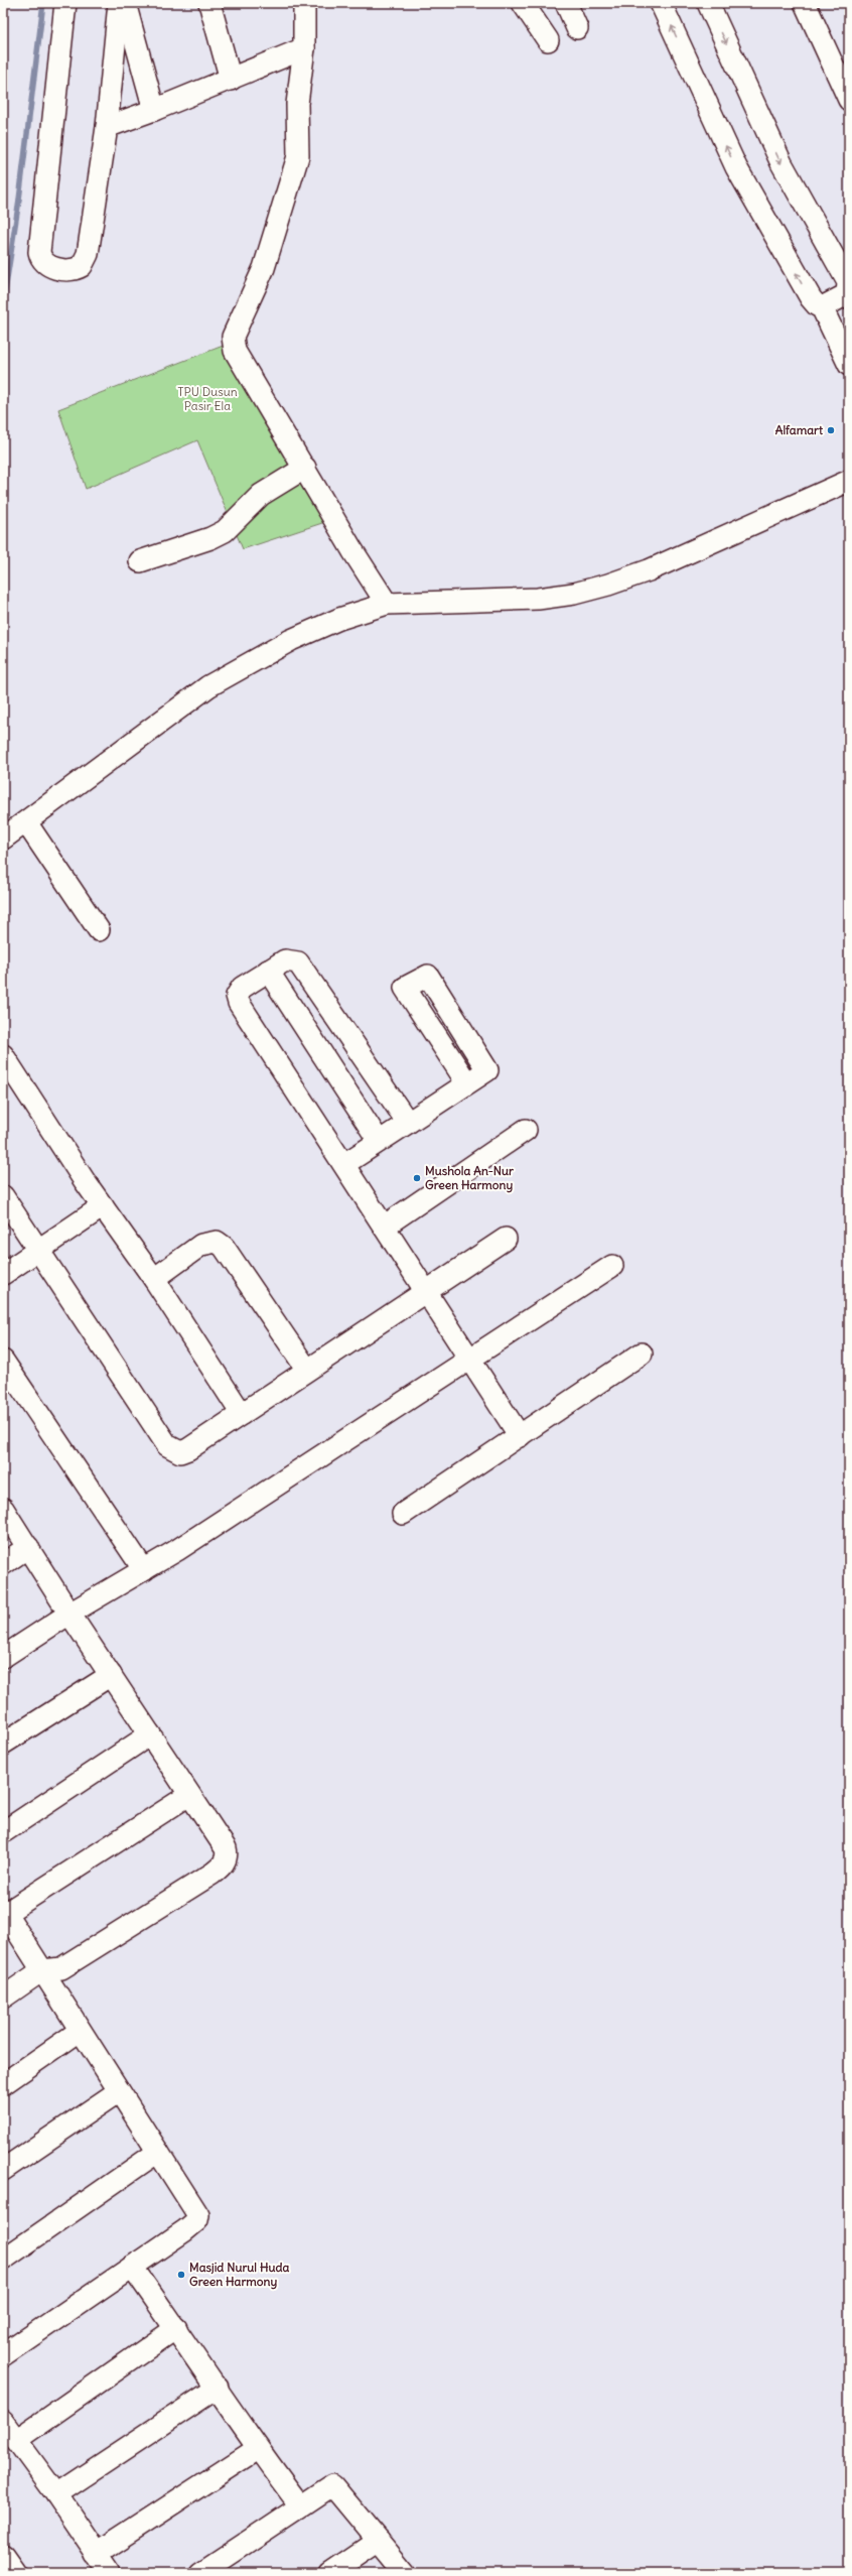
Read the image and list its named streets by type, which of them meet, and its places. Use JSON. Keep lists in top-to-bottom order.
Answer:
{
  "parks": ["TPU Dusun Pasir Ela"],
  "places": ["Alfamart", "Mushola An-Nur Green Harmony", "Masjid Nurul Huda Green Harmony"]
}
